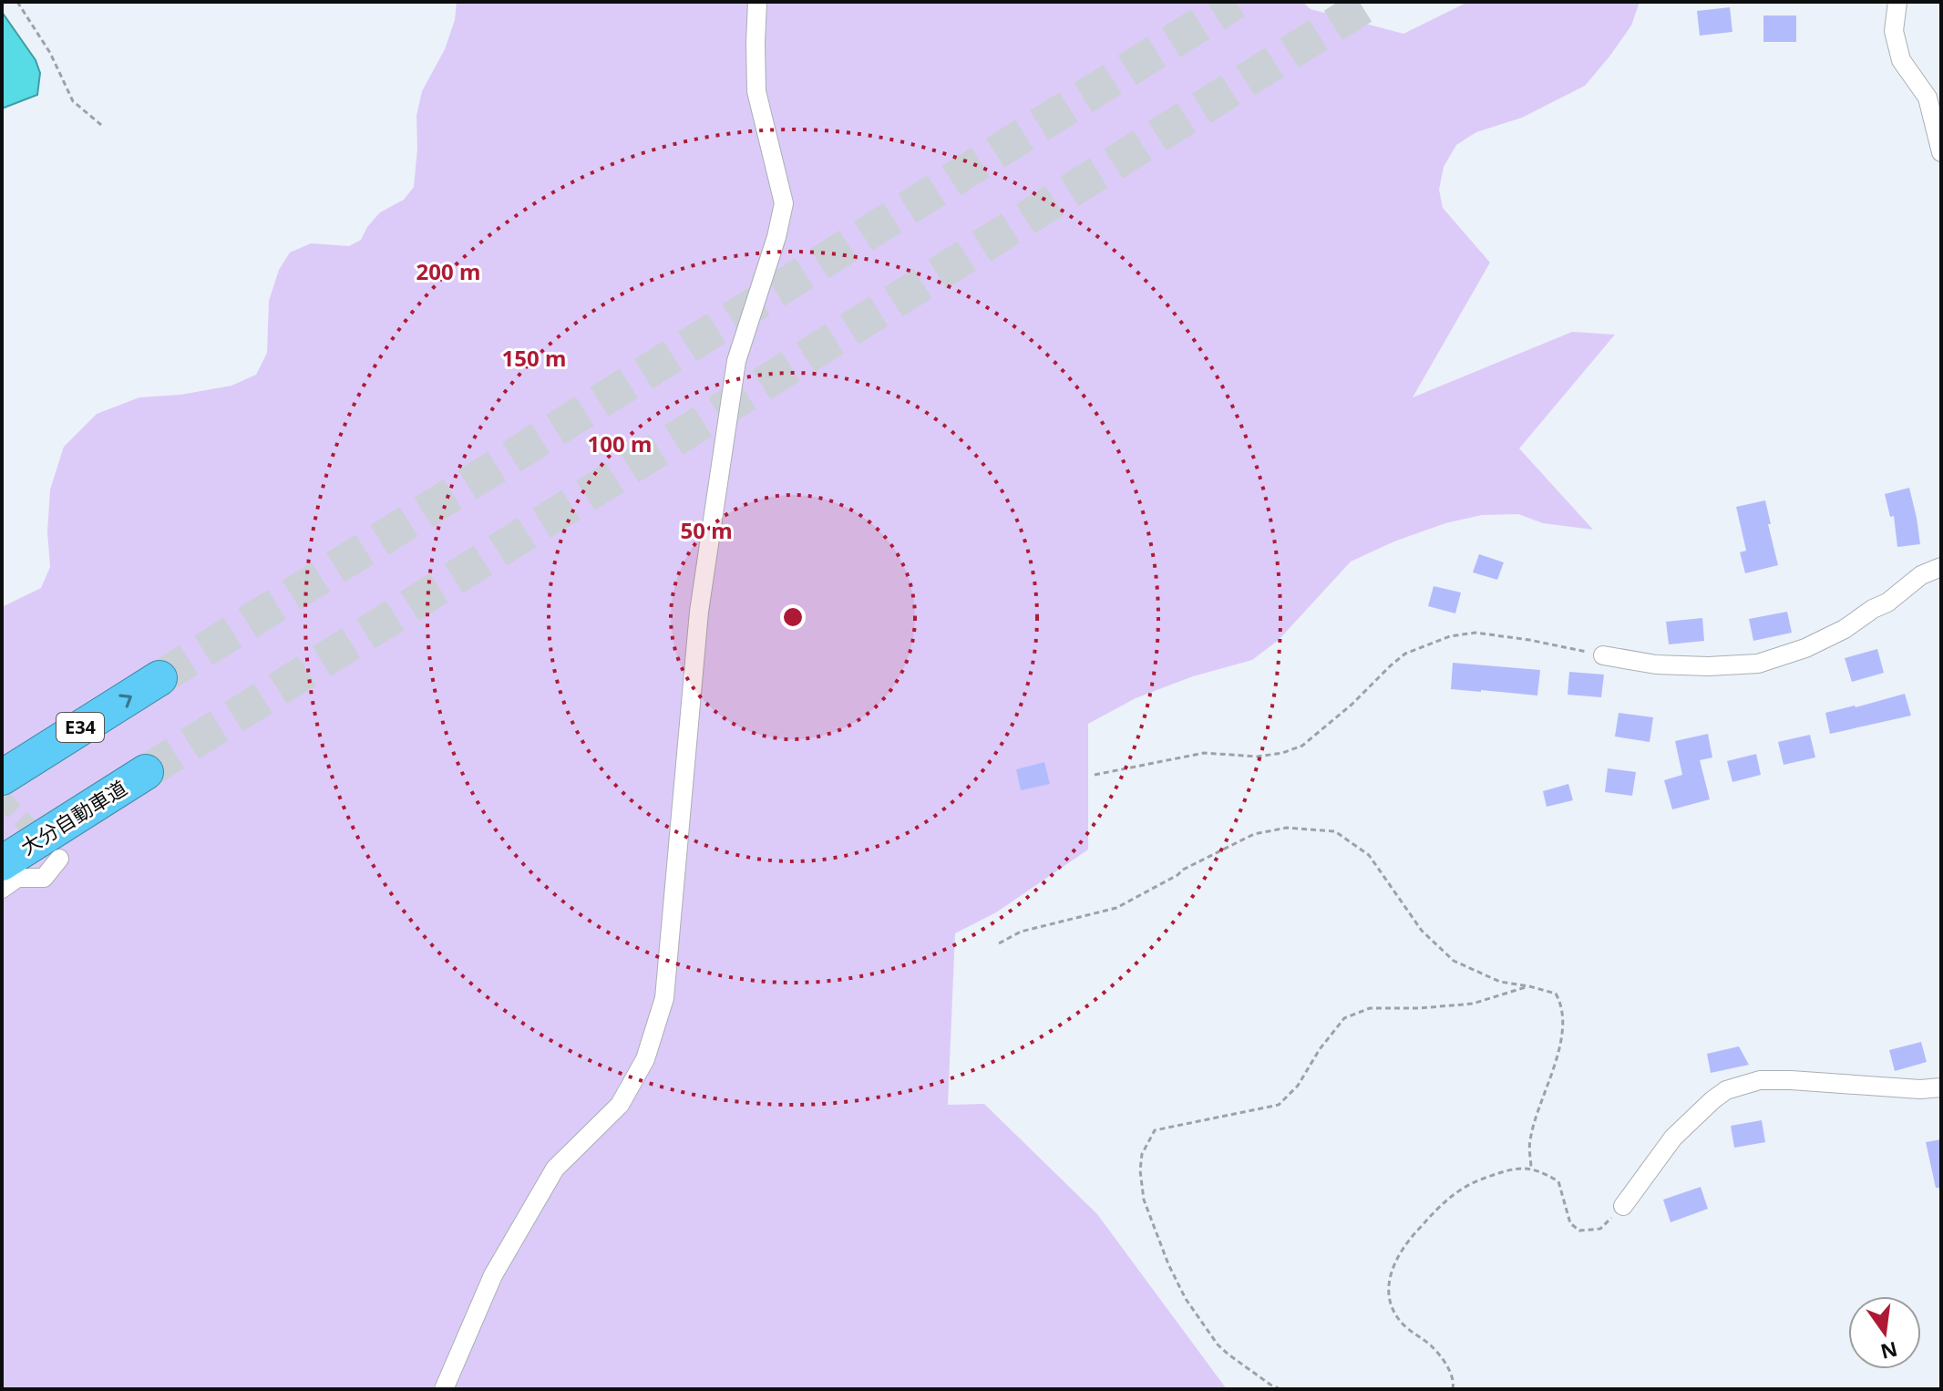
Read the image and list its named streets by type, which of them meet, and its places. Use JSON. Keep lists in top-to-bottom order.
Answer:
{
  "streets": {
    "highway": ["E34", "大分自動車道"]
  },
  "north": "bottom",
  "rings": [
    "200 m",
    "150 m",
    "100 m",
    "50 m"
  ]
}
